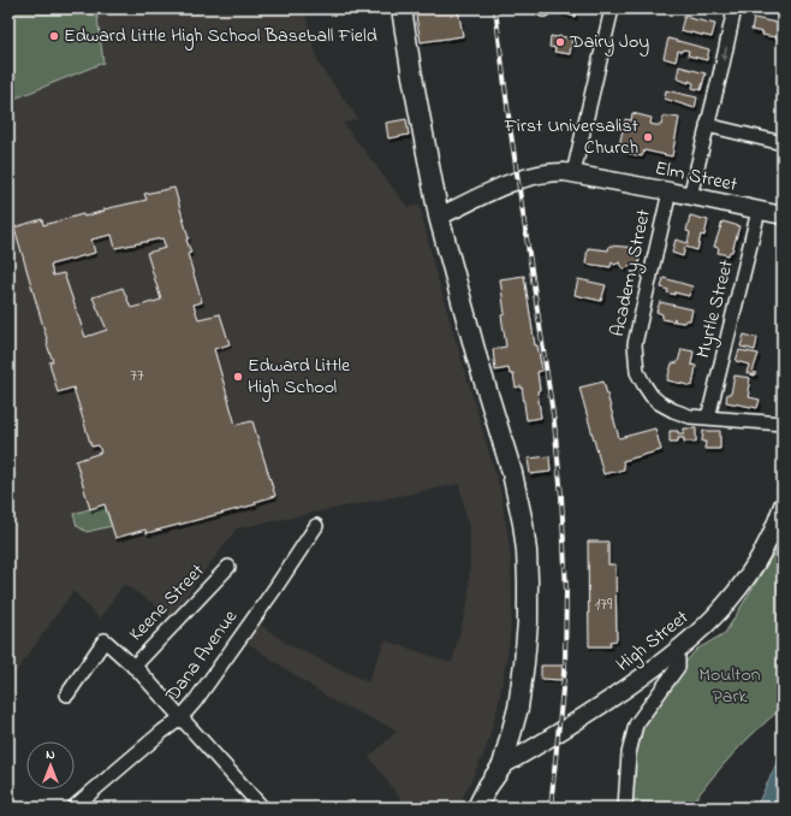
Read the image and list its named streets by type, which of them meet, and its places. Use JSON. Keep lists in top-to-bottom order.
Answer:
{
  "streets": {
    "main road": ["Elm Street", "High Street"],
    "street": [
      "Academy Street",
      "Myrtle Street",
      "Keene Street",
      "Dana Avenue"
    ]
  },
  "crossings": [
    ["Elm Street", "Academy Street"],
    ["Elm Street", "Myrtle Street"],
    ["Academy Street", "Myrtle Street"]
  ],
  "parks": ["Moulton Park"],
  "places": [
    "Edward Little High School Baseball Field",
    "Dairy Joy",
    "First Universalist Church",
    "Edward Little High School"
  ],
  "house_numbers": ["77", "179"],
  "north": "top"
}
